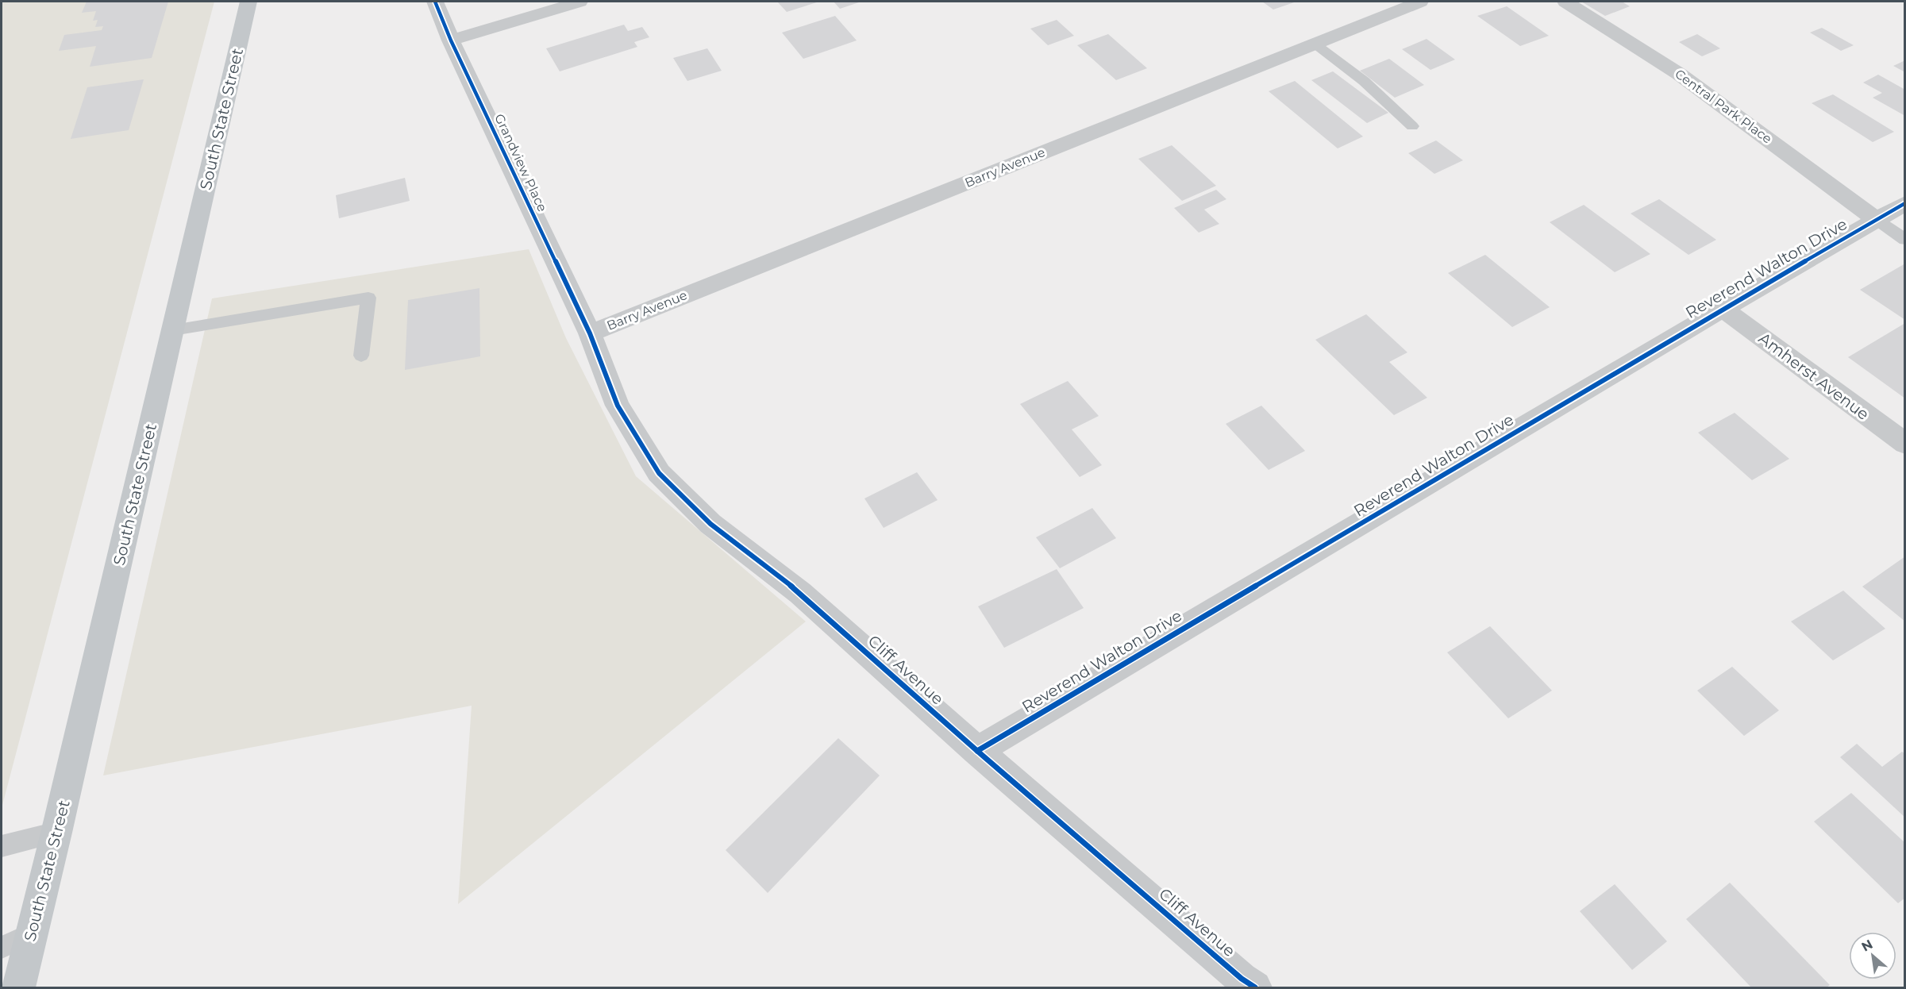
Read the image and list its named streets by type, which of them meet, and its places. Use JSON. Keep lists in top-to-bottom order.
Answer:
{
  "streets": {
    "main road": ["South State Street"],
    "street": [
      "Central Park Place",
      "Grandview Place",
      "Barry Avenue",
      "Reverend Walton Drive",
      "Amherst Avenue",
      "Cliff Avenue"
    ]
  },
  "crossings": [
    ["Central Park Place", "Reverend Walton Drive"],
    ["Grandview Place", "Barry Avenue"],
    ["Grandview Place", "Cliff Avenue"],
    ["Barry Avenue", "Cliff Avenue"],
    ["Reverend Walton Drive", "Amherst Avenue"],
    ["Reverend Walton Drive", "Cliff Avenue"]
  ],
  "north": "top left"
}
